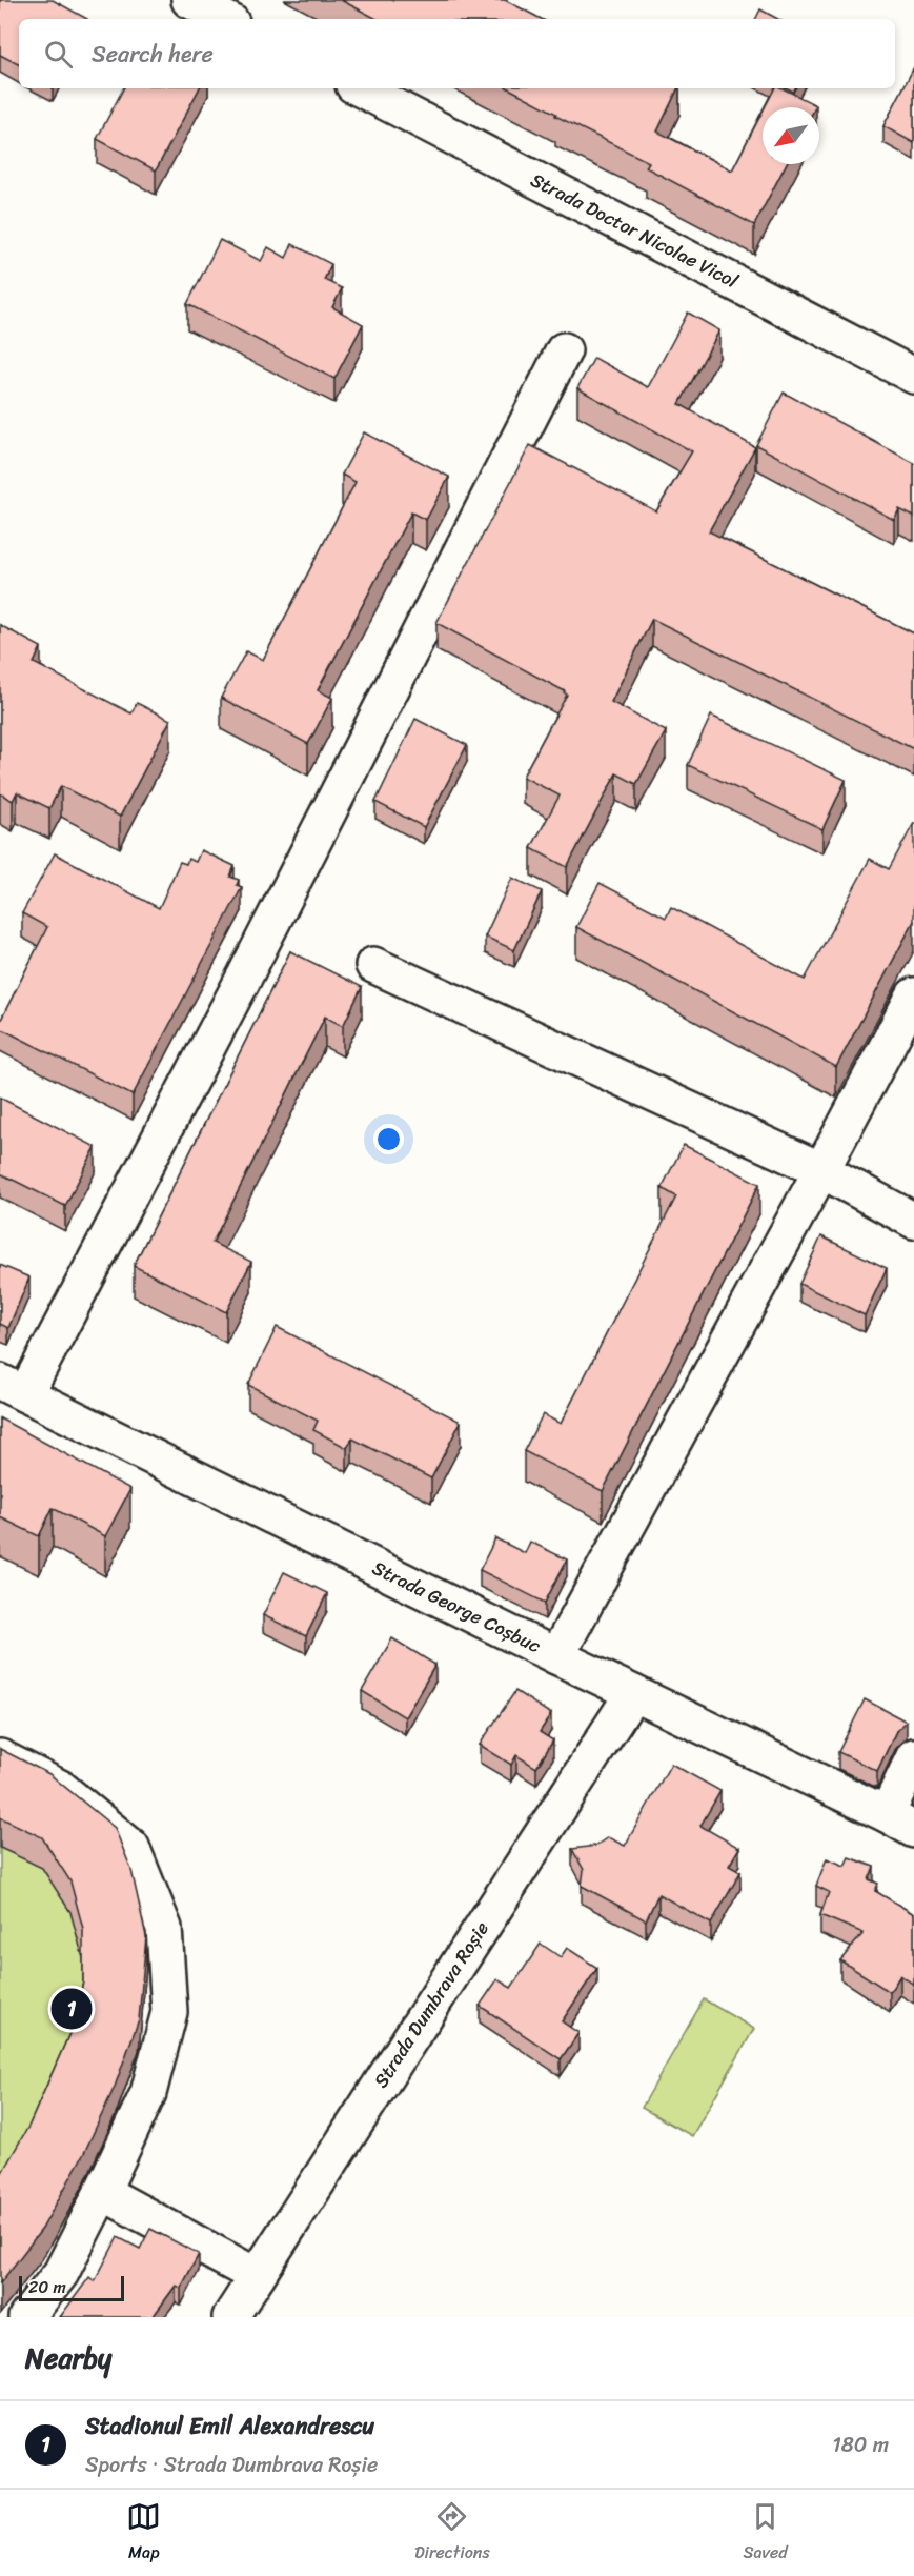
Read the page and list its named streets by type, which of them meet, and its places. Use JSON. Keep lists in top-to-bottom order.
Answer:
{
  "streets": {
    "street": ["Strada Doctor Nicolae Vicol", "Strada George Coșbuc", "Strada Dumbrava Roșie"]
  },
  "crossings": [
    ["Strada George Coșbuc", "Strada Dumbrava Roșie"]
  ],
  "scale_bar": "20 m",
  "north": "bottom left",
  "page": {
    "search": "Search here",
    "pins": "1",
    "scale": "20 m",
    "heading": "Nearby",
    "list": [
      {
        "mark": "1",
        "name": "Stadionul Emil Alexandrescu",
        "note": "Sports · Strada Dumbrava Roșie",
        "value": "180 m"
      }
    ],
    "nav": ["Map", "Directions", "Saved"]
  }
}
